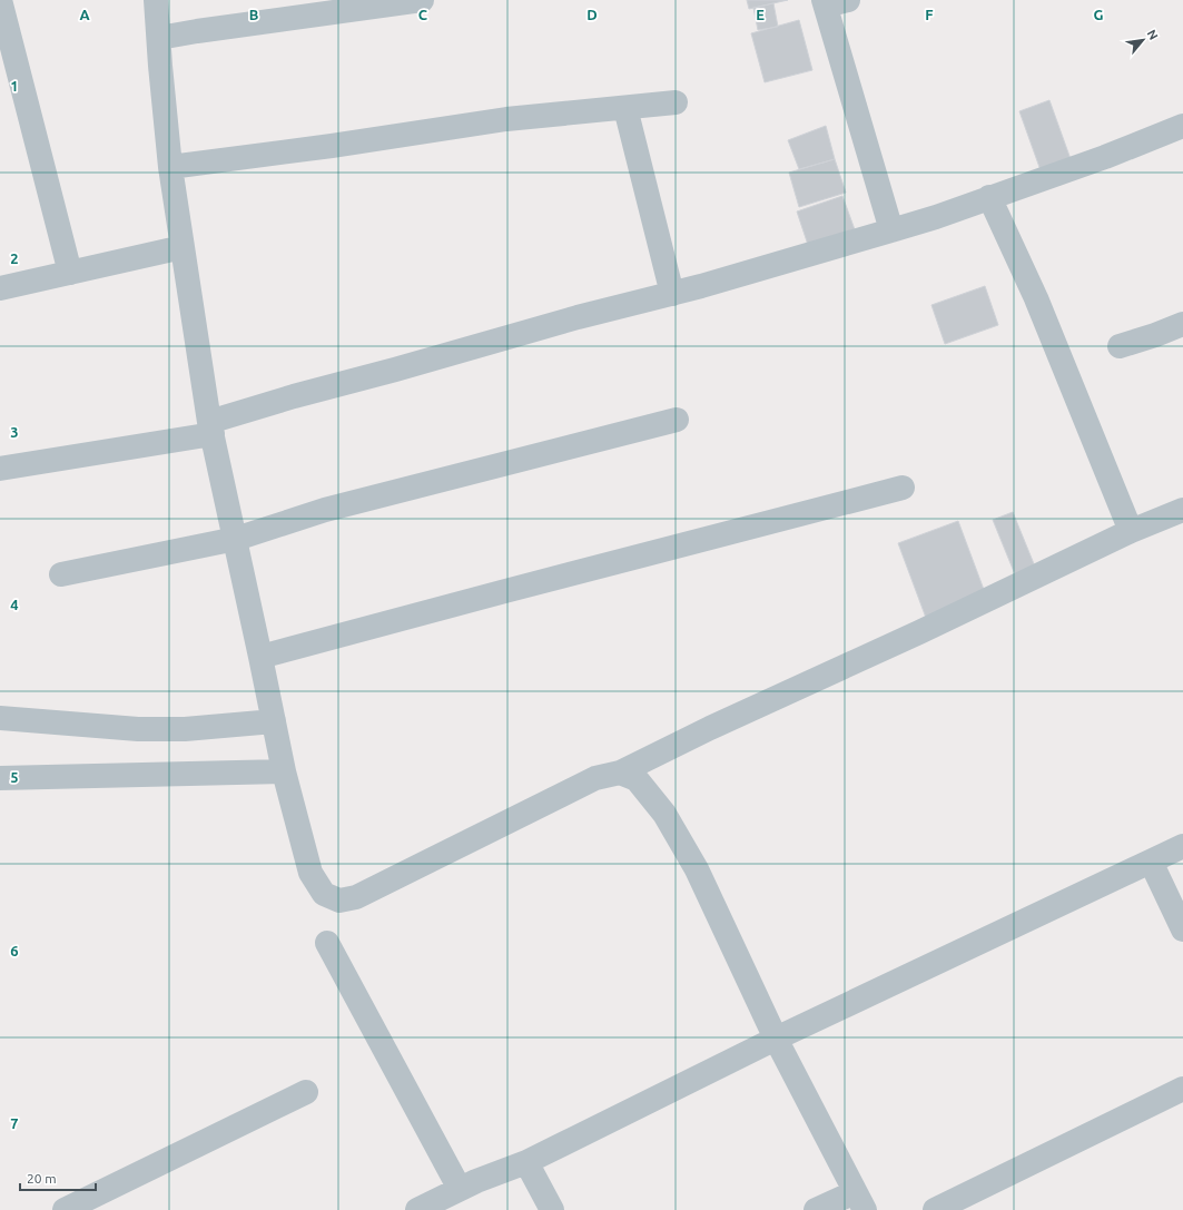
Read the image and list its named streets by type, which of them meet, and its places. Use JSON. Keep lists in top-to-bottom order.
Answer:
{
  "scale_bar": "20 m",
  "north": "top right",
  "grid": {
    "columns": [
      "A",
      "B",
      "C",
      "D",
      "E",
      "F",
      "G"
    ],
    "rows": [
      "1",
      "2",
      "3",
      "4",
      "5",
      "6",
      "7"
    ]
  }
}
